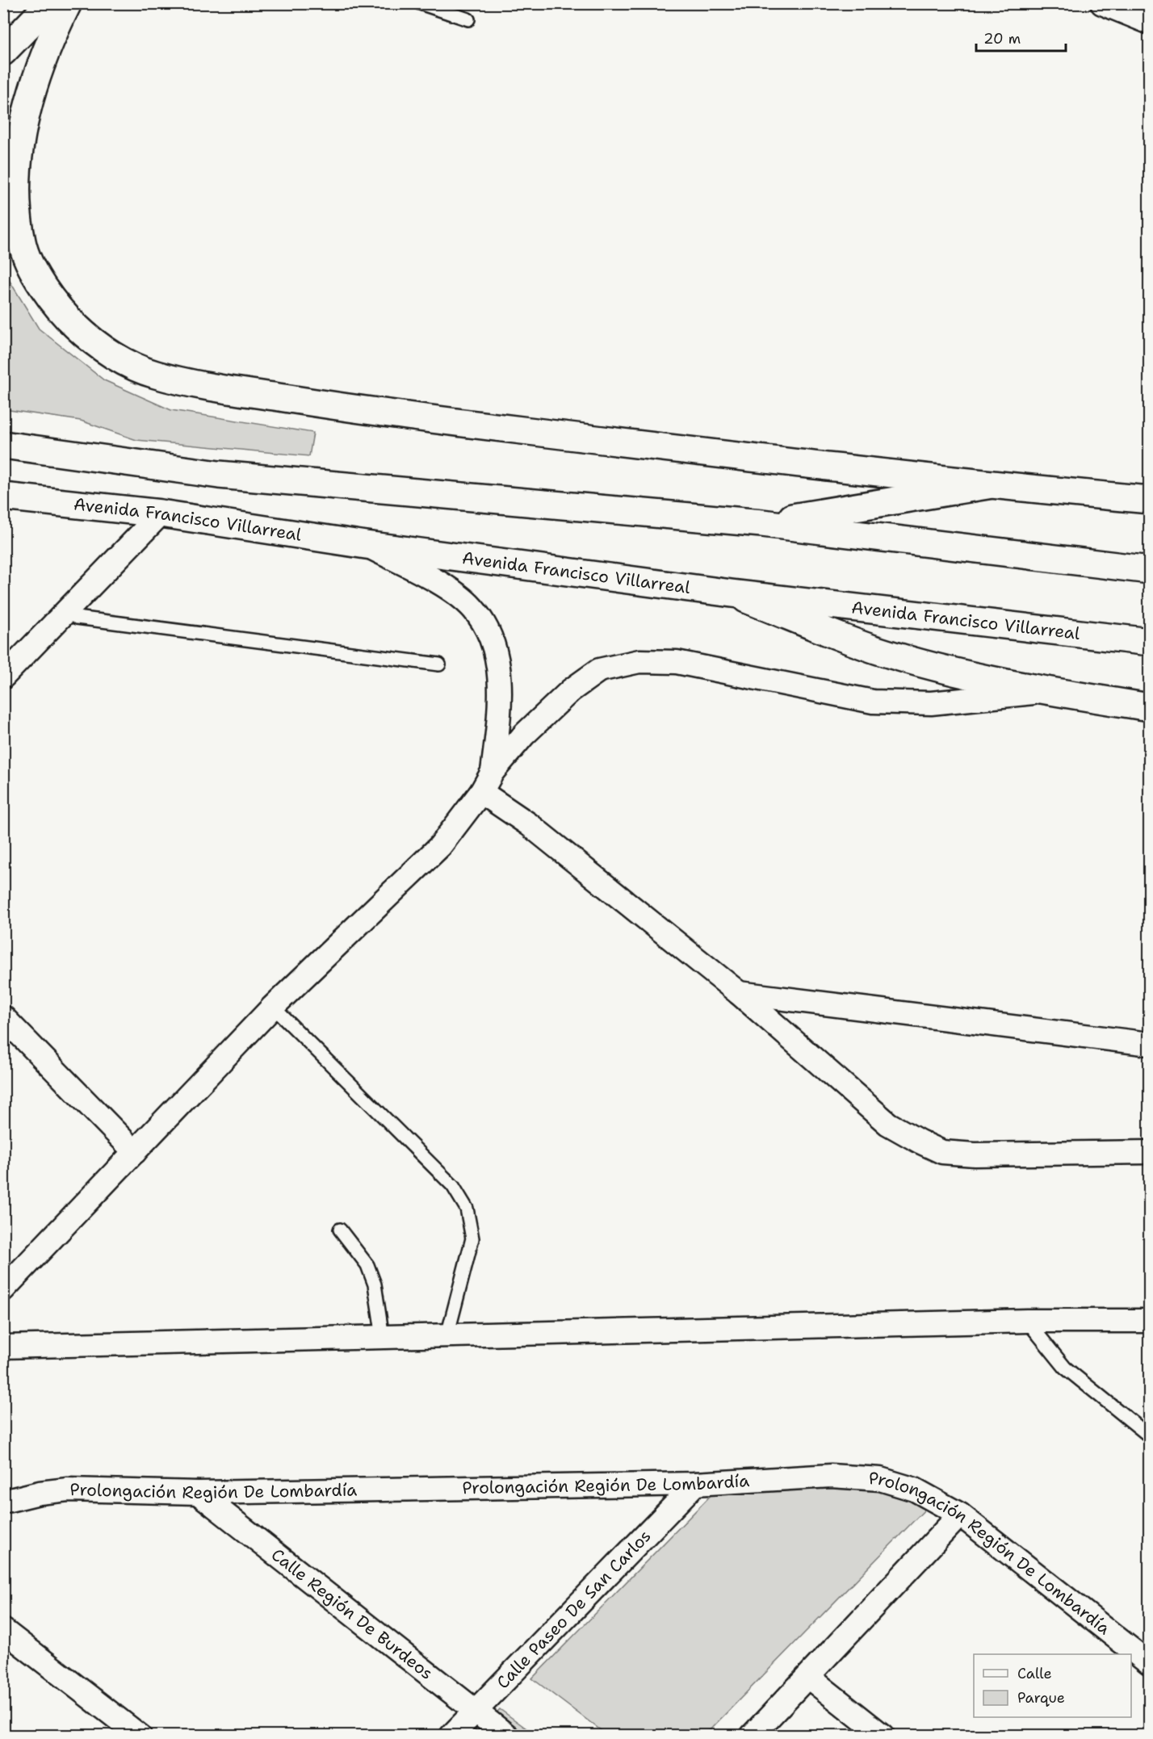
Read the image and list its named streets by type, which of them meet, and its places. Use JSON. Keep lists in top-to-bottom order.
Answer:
{
  "streets": {
    "main road": ["Avenida Francisco Villarreal"],
    "street": ["Prolongación Región De Lombardía", "Calle Paseo De San Carlos", "Calle Región De Burdeos"]
  },
  "crossings": [
    ["Prolongación Región De Lombardía", "Calle Paseo De San Carlos"],
    ["Prolongación Región De Lombardía", "Calle Región De Burdeos"],
    ["Calle Paseo De San Carlos", "Calle Región De Burdeos"]
  ],
  "legend": ["Calle", "Parque"],
  "scale_bar": "20 m"
}
